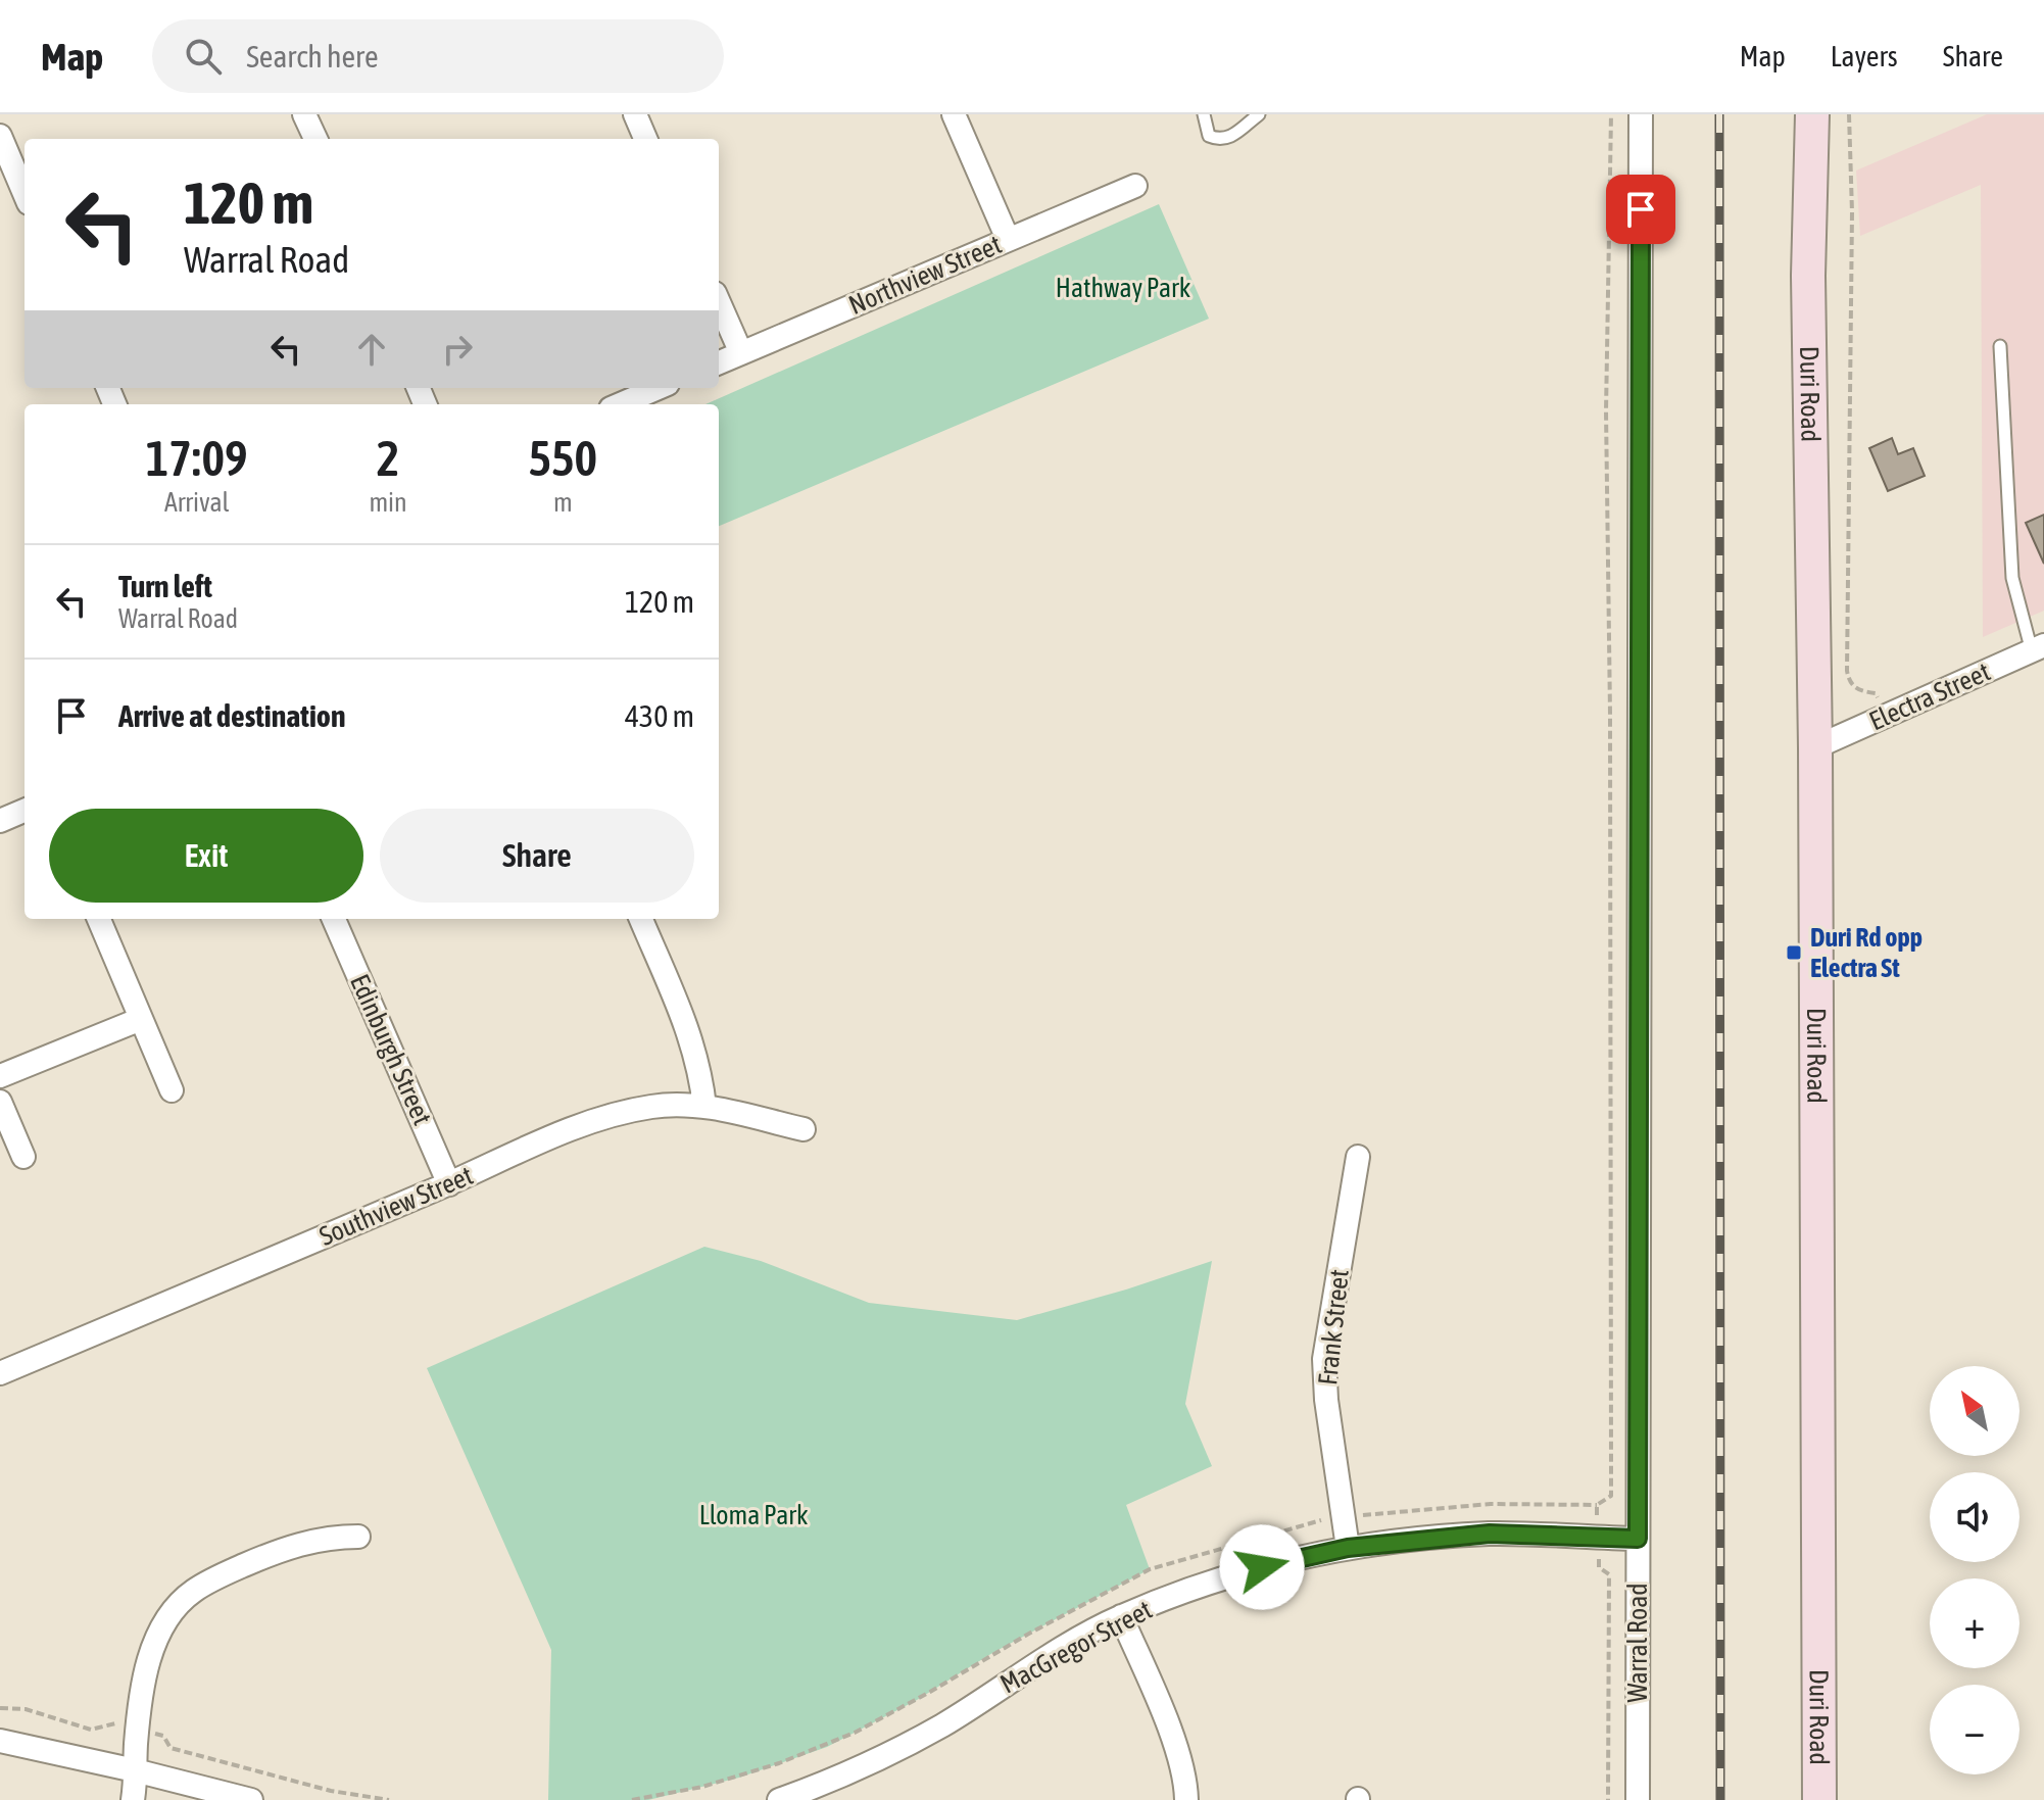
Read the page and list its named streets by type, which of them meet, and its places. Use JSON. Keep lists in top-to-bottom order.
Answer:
{
  "streets": {
    "main road": ["Duri Road"],
    "street": [
      "Northview Street",
      "Electra Street",
      "Edinburgh Street",
      "Southview Street",
      "Frank Street",
      "Warral Road",
      "MacGregor Street"
    ]
  },
  "crossings": [
    ["Duri Road", "Electra Street"],
    ["Edinburgh Street", "Southview Street"],
    ["Frank Street", "MacGregor Street"],
    ["Warral Road", "MacGregor Street"]
  ],
  "parks": ["Hathway Park", "Lloma Park"],
  "places": {
    "transit": ["Duri Rd opp Electra St"]
  },
  "north": "top left",
  "page": {
    "header": "Map",
    "search": "Search here",
    "nav": ["Map", "Layers", "Share"],
    "turn": ["120 m", "Warral Road"],
    "eta": [
      "17:09",
      "Arrival",
      "2",
      "min",
      "550",
      "m"
    ],
    "list": [
      {
        "name": "Turn left",
        "note": "Warral Road",
        "value": "120 m"
      },
      {
        "name": "Arrive at destination",
        "value": "430 m"
      }
    ],
    "buttons": ["Exit", "Share"],
    "map_buttons": ["+", "−"]
  }
}
